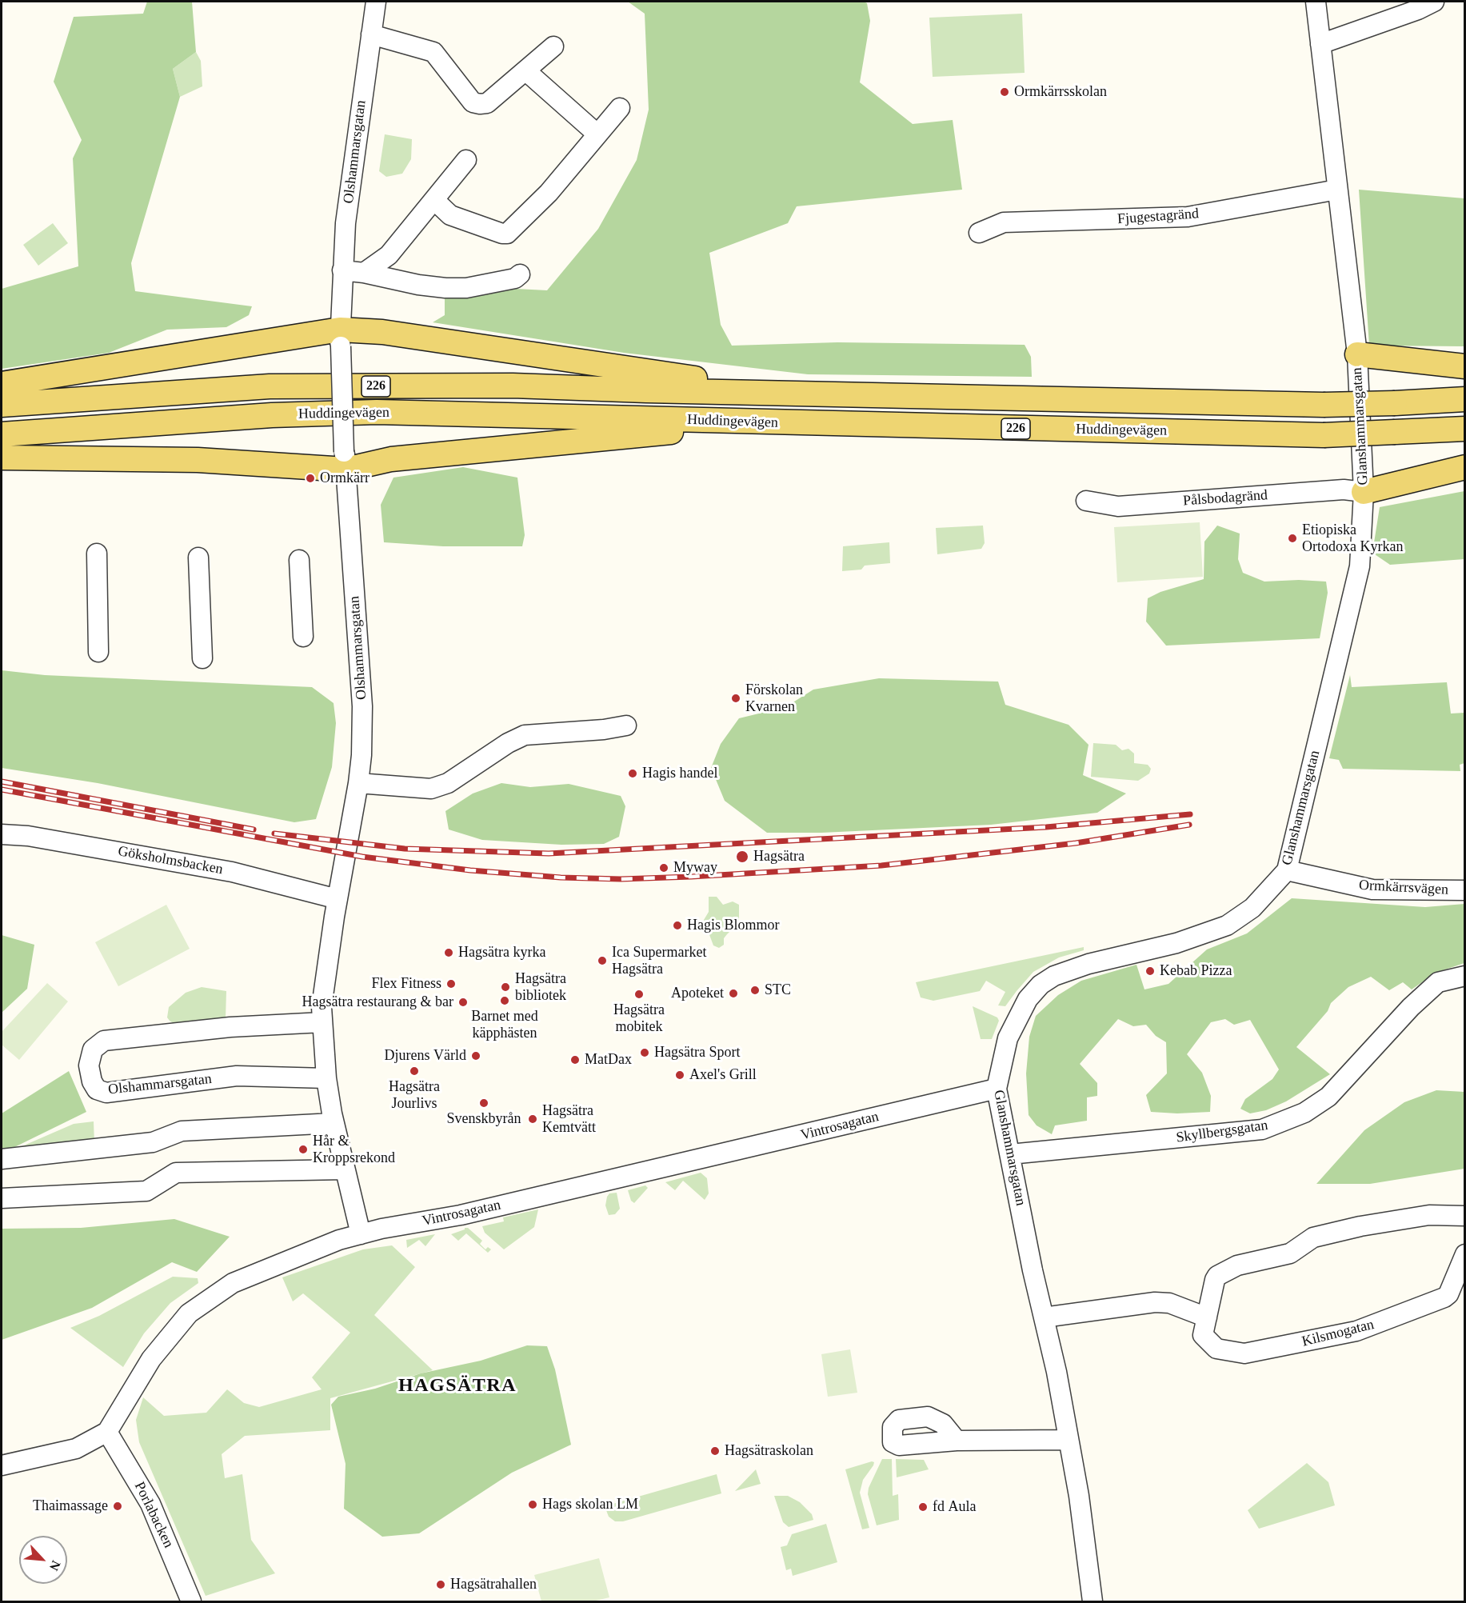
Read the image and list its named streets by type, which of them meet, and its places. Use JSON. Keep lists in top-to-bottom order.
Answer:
{
  "streets": {
    "main road": ["226", "Huddingevägen"],
    "street": [
      "Olshammarsgatan",
      "Fjugestagränd",
      "Glanshammarsgatan",
      "Pålsbodagränd",
      "Göksholmsbacken",
      "Ormkärrsvägen",
      "Vintrosagatan",
      "Skyllbergsgatan",
      "Kilsmogatan",
      "Porlabacken"
    ]
  },
  "crossings": [
    ["Olshammarsgatan", "Göksholmsbacken"],
    ["Olshammarsgatan", "Vintrosagatan"],
    ["Fjugestagränd", "Glanshammarsgatan"],
    ["Glanshammarsgatan", "Pålsbodagränd"],
    ["Glanshammarsgatan", "Ormkärrsvägen"],
    ["Glanshammarsgatan", "Vintrosagatan"],
    ["Glanshammarsgatan", "Skyllbergsgatan"],
    ["Vintrosagatan", "Porlabacken"]
  ],
  "districts": ["HAGSÄTRA"],
  "places": [
    "Ormkärrsskolan",
    "Ormkärr",
    "Etiopiska Ortodoxa Kyrkan",
    "Förskolan Kvarnen",
    "Hagis handel",
    "Hagsätra",
    "Myway",
    "Hagis Blommor",
    "Hagsätra kyrka",
    "Ica Supermarket Hagsätra",
    "Kebab Pizza",
    "Flex Fitness",
    "Hagsätra bibliotek",
    "STC",
    "Apoteket",
    "Hagsätra mobitek",
    "Barnet med käpphästen",
    "Hagsätra restaurang & bar",
    "Hagsätra Sport",
    "Djurens Värld",
    "MatDax",
    "Hagsätra Jourlivs",
    "Axel's Grill",
    "Svenskbyrån",
    "Hagsätra Kemtvätt",
    "Hår & Kroppsrekond",
    "Hagsätraskolan",
    "Hags skolan LM",
    "Thaimassage",
    "fd Aula",
    "Hagsätrahallen"
  ],
  "north": "bottom right"
}
